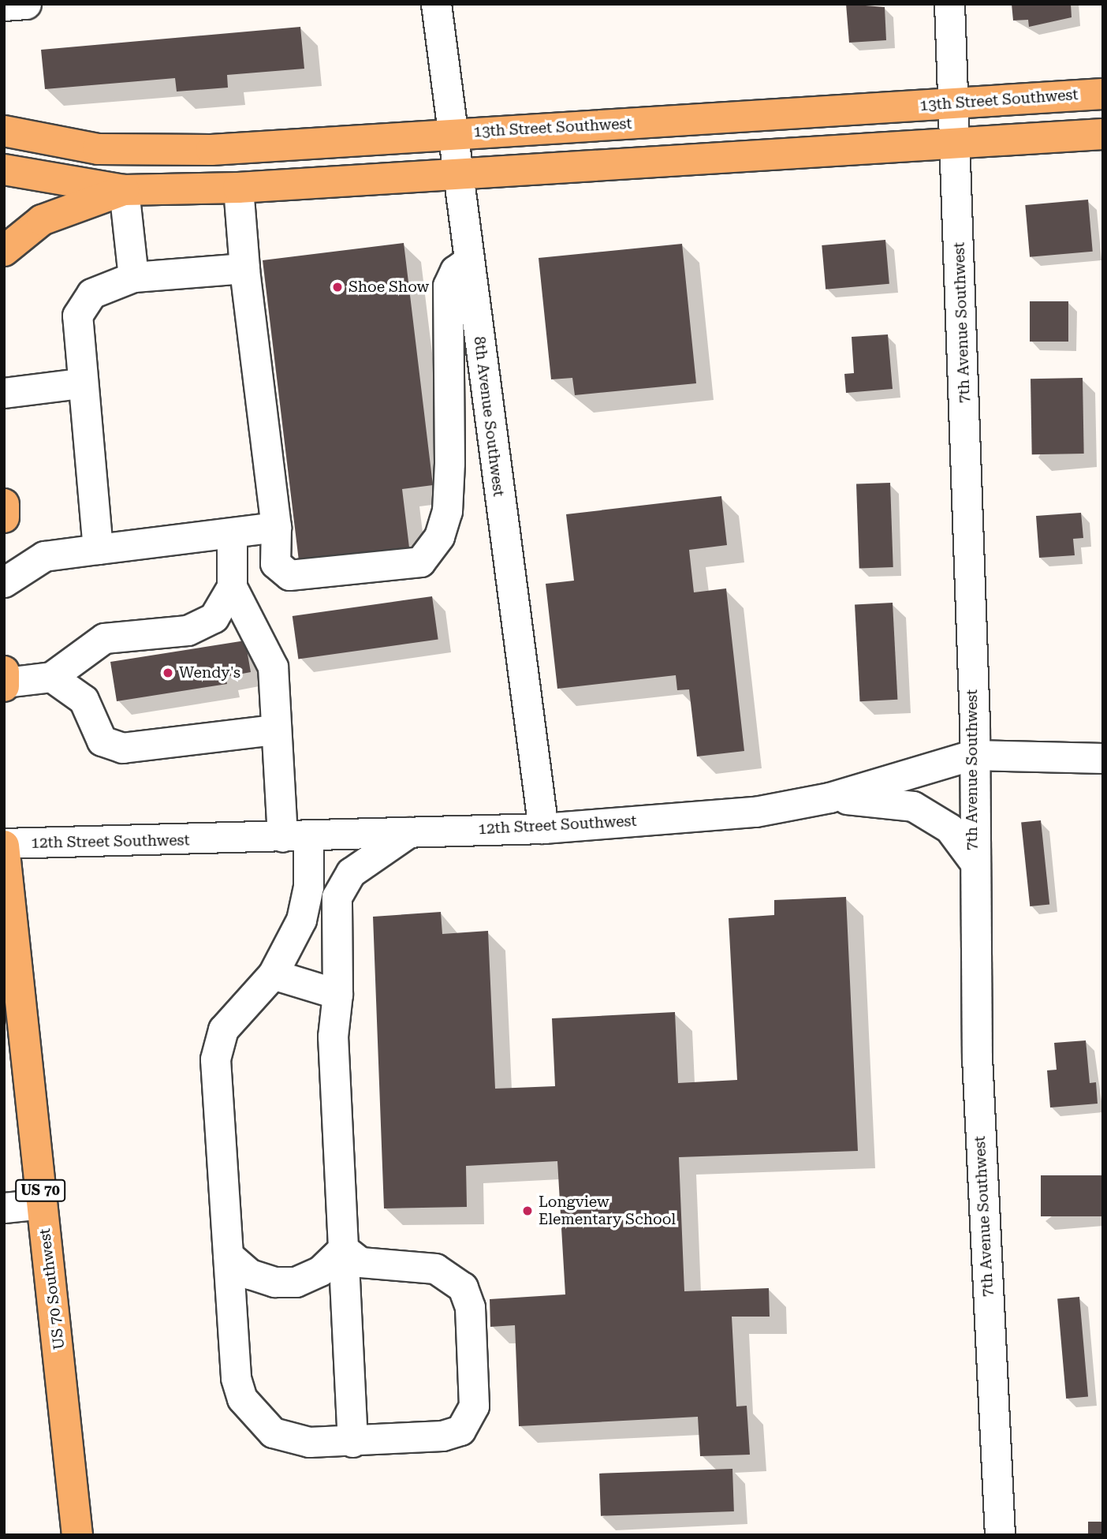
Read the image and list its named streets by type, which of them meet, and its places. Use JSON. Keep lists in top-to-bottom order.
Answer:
{
  "streets": {
    "main road": ["13th Street Southwest", "US 70", "US 70 Southwest"],
    "street": ["7th Avenue Southwest", "8th Avenue Southwest", "12th Street Southwest"]
  },
  "crossings": [
    ["13th Street Southwest", "7th Avenue Southwest"],
    ["13th Street Southwest", "8th Avenue Southwest"],
    ["7th Avenue Southwest", "12th Street Southwest"],
    ["8th Avenue Southwest", "12th Street Southwest"],
    ["12th Street Southwest", "US 70 Southwest"]
  ],
  "places": ["Shoe Show", "Wendy's", "Longview Elementary School"]
}
